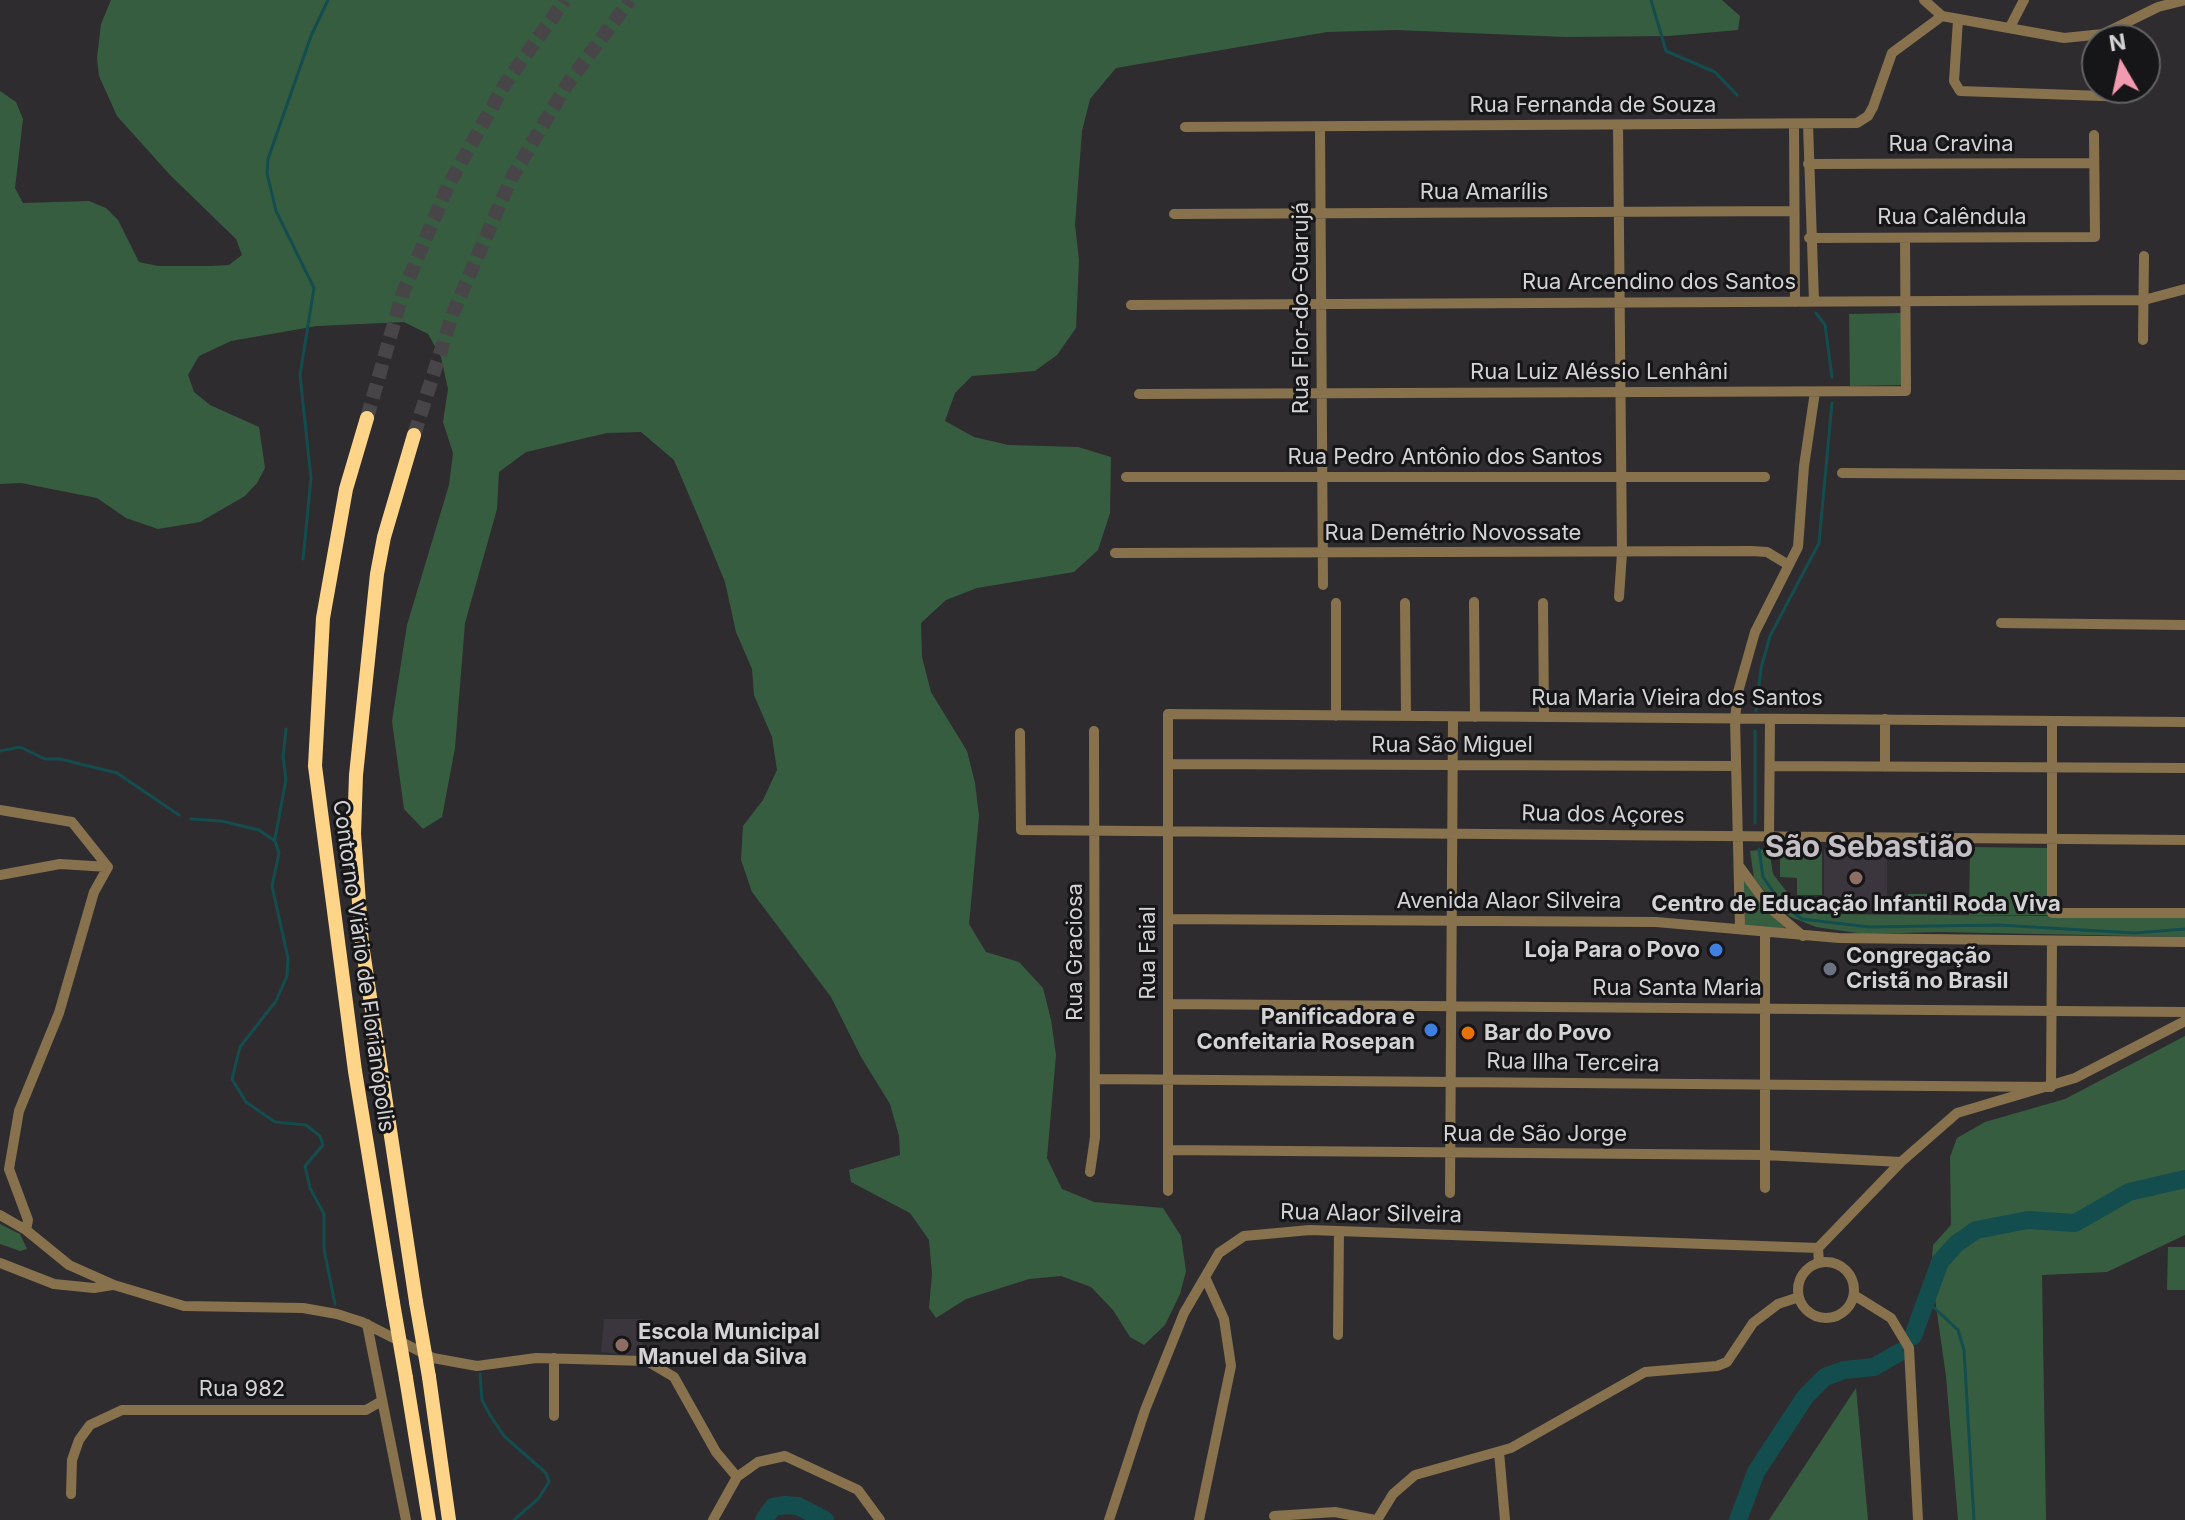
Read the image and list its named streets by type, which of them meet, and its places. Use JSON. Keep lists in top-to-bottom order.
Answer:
{
  "streets": {
    "highway": ["Contorno Viário de Florianópolis"],
    "street": [
      "Rua Fernanda de Souza",
      "Rua Cravina",
      "Rua Amarílis",
      "Rua Calêndula",
      "Rua Arcendino dos Santos",
      "Rua Flor-do-Guarujá",
      "Rua Luiz Aléssio Lenhâni",
      "Rua Pedro Antônio dos Santos",
      "Rua Demétrio Novossate",
      "Rua Maria Vieira dos Santos",
      "Rua São Miguel",
      "Rua dos Açores",
      "Avenida Alaor Silveira",
      "Rua Graciosa",
      "Rua Faial",
      "Rua Santa Maria",
      "Rua Ilha Terceira",
      "Rua de São Jorge",
      "Rua Alaor Silveira",
      "Rua 982"
    ]
  },
  "crossings": [
    ["Rua Fernanda de Souza", "Rua Flor-do-Guarujá"],
    ["Rua Cravina", "Rua Calêndula"],
    ["Rua Amarílis", "Rua Flor-do-Guarujá"],
    ["Rua Calêndula", "Rua Luiz Aléssio Lenhâni"],
    ["Rua Arcendino dos Santos", "Rua Flor-do-Guarujá"],
    ["Rua Arcendino dos Santos", "Rua Luiz Aléssio Lenhâni"],
    ["Rua Flor-do-Guarujá", "Rua Luiz Aléssio Lenhâni"],
    ["Rua Flor-do-Guarujá", "Rua Pedro Antônio dos Santos"],
    ["Rua Flor-do-Guarujá", "Rua Demétrio Novossate"],
    ["Rua Maria Vieira dos Santos", "Rua Faial"],
    ["Rua São Miguel", "Rua Faial"],
    ["Rua dos Açores", "Rua Graciosa"],
    ["Rua dos Açores", "Rua Faial"],
    ["Avenida Alaor Silveira", "Rua Faial"],
    ["Rua Graciosa", "Rua Ilha Terceira"],
    ["Rua Faial", "Rua Santa Maria"],
    ["Rua Faial", "Rua Ilha Terceira"],
    ["Rua Faial", "Rua de São Jorge"]
  ],
  "districts": ["São Sebastião"],
  "places": [
    "Centro de Educação Infantil Roda Viva",
    "Loja Para o Povo",
    "Congregação Cristã no Brasil",
    "Panificadora e Confeitaria Rosepan",
    "Bar do Povo",
    "Escola Municipal Manuel da Silva"
  ],
  "north": "top"
}
